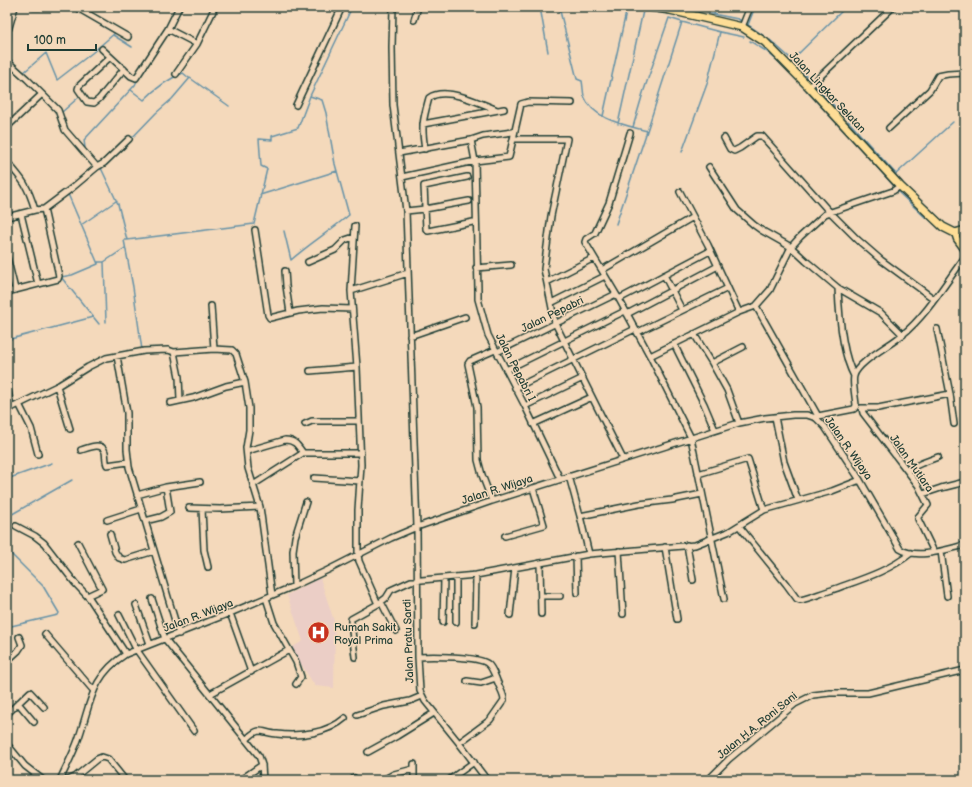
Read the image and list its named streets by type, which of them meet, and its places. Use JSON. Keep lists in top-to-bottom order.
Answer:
{
  "streets": {
    "highway": ["Jalan Lingkar Selatan"],
    "street": [
      "Jalan Pepabri",
      "Jalan Pepabri I",
      "Jalan R. Wijaya",
      "Jalan Mutiara",
      "Jalan Pratu Sardi",
      "Jalan H.A. Roni Sani"
    ]
  },
  "crossings": [
    ["Jalan Pepabri", "Jalan Pepabri I"],
    ["Jalan Pepabri", "Jalan R. Wijaya"],
    ["Jalan Pepabri I", "Jalan R. Wijaya"],
    ["Jalan R. Wijaya", "Jalan Pratu Sardi"]
  ],
  "places": {
    "hospital": ["Rumah Sakit Royal Prima"]
  },
  "scale_bar": "100 m"
}
